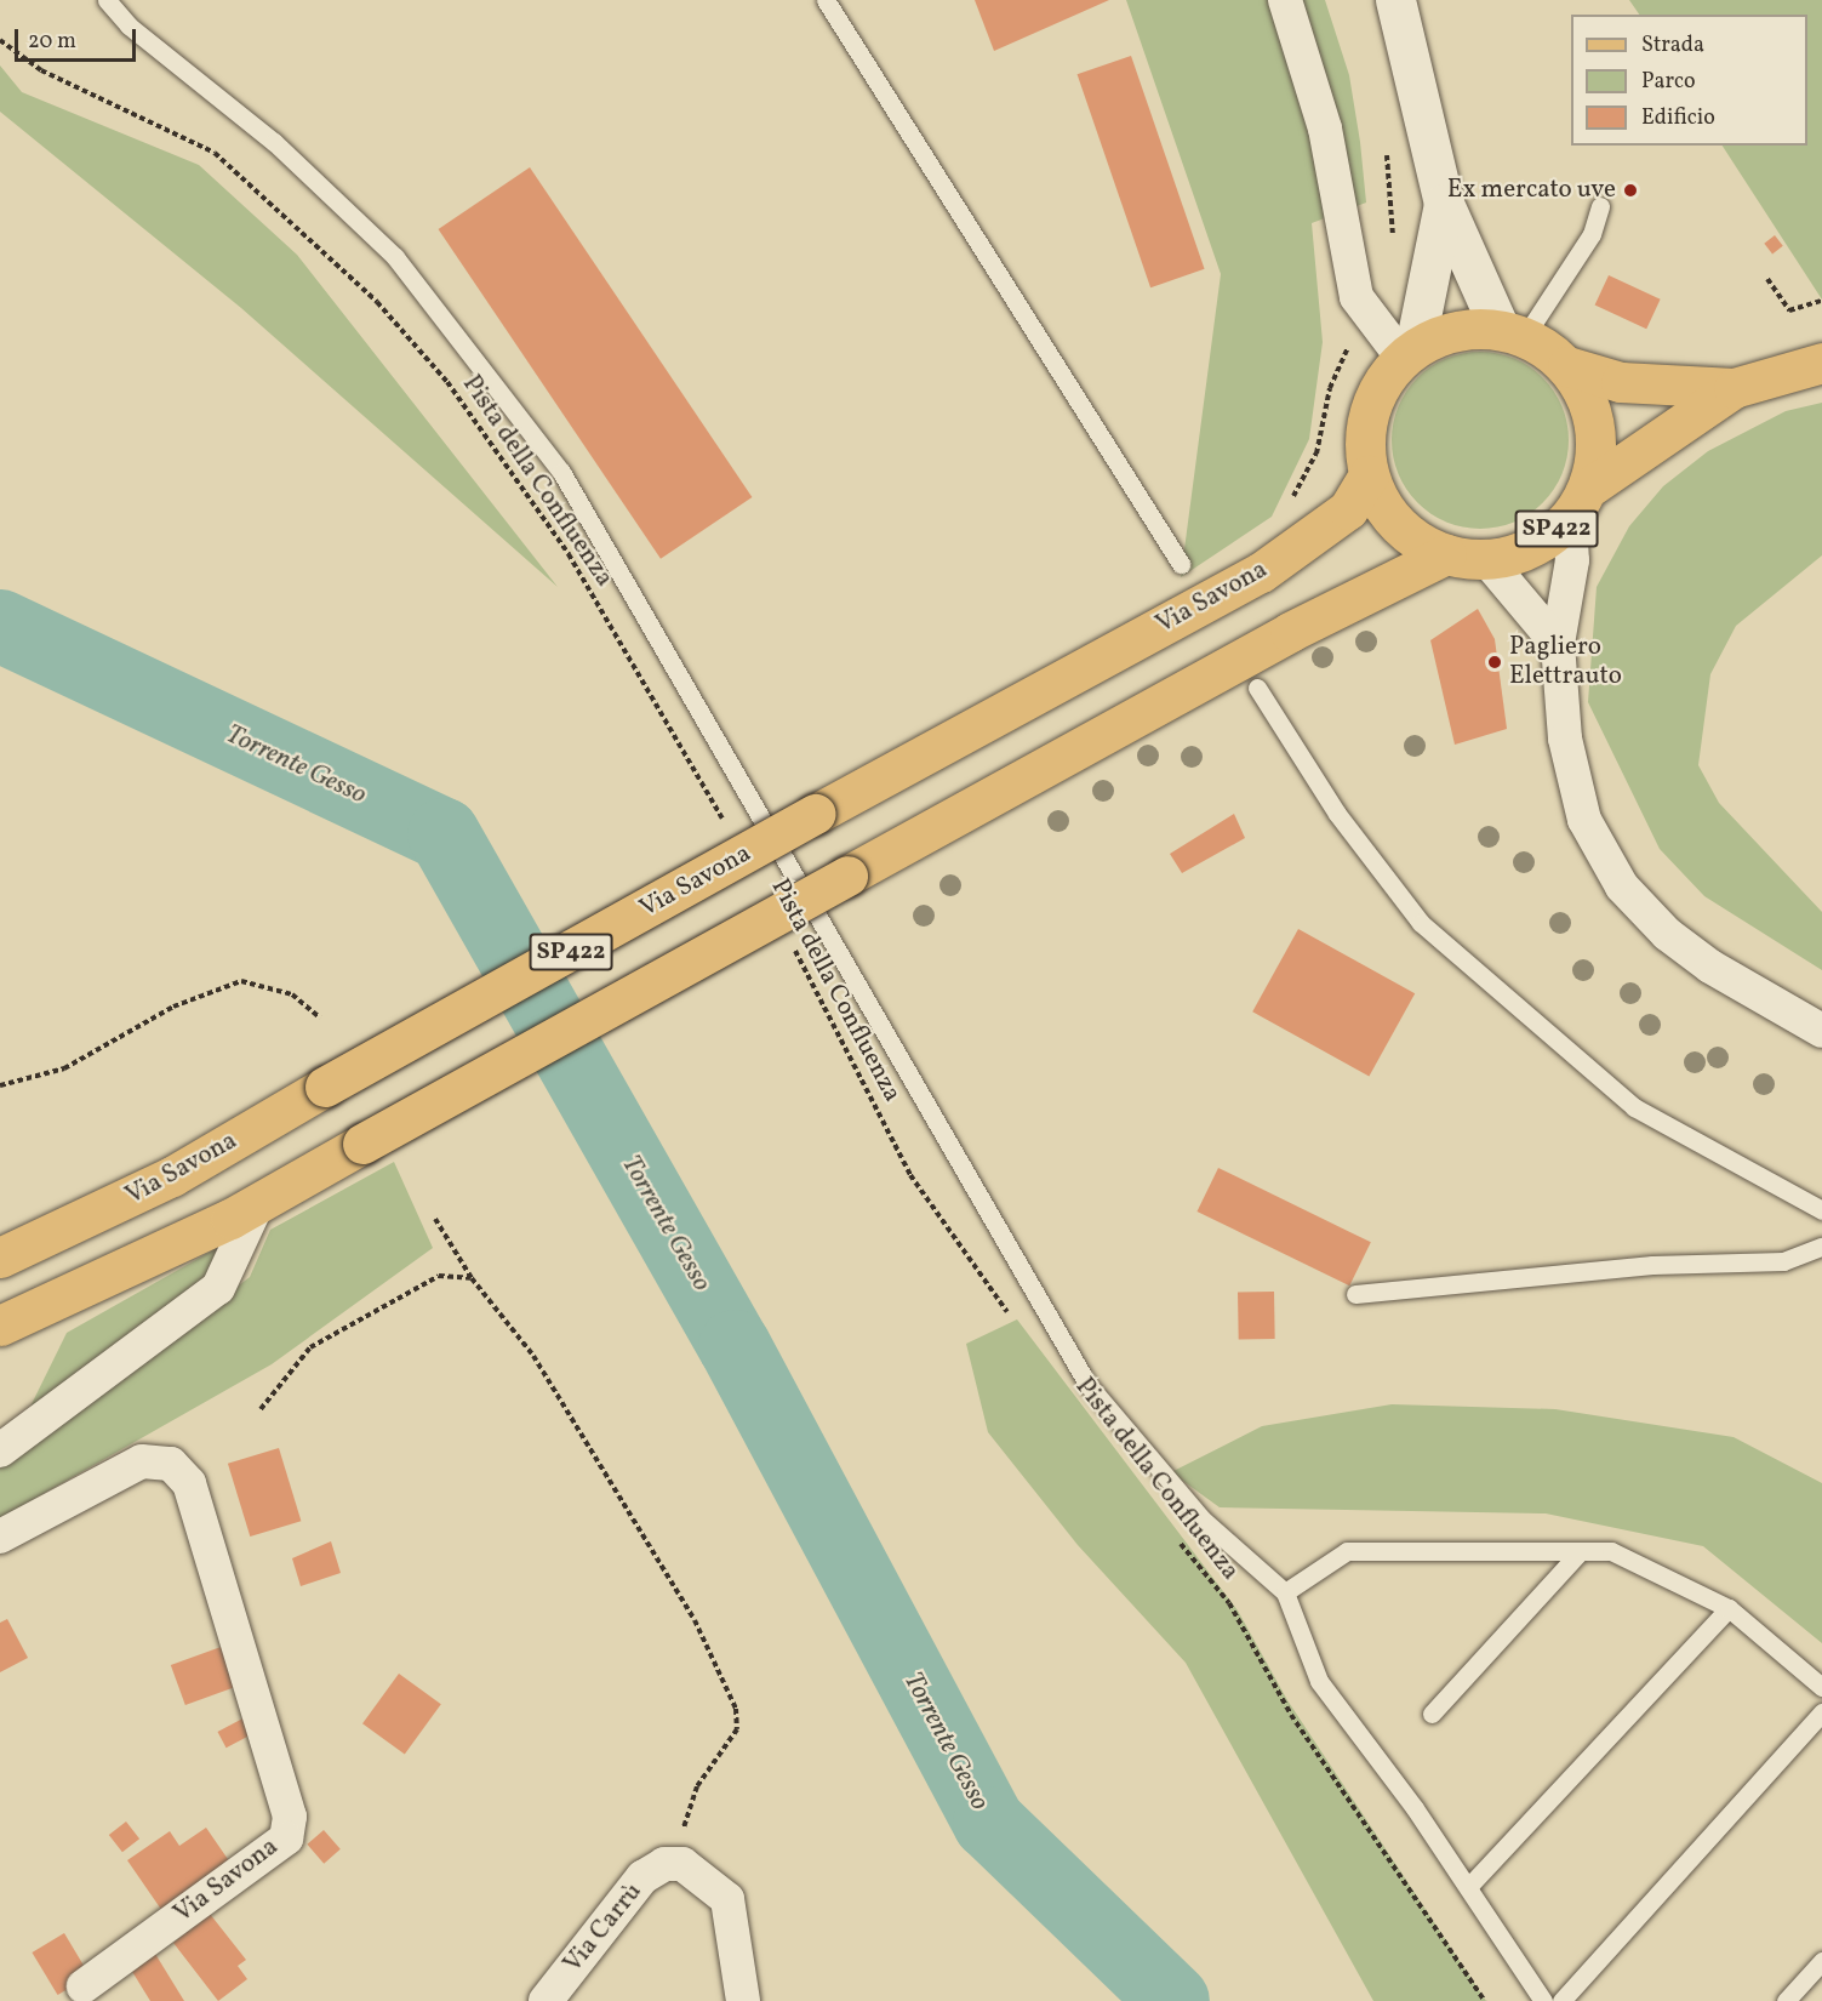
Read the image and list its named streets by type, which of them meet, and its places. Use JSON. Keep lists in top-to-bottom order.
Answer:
{
  "streets": {
    "main road": ["SP422", "Via Savona"],
    "street": ["Via Carrù"],
    "path": ["Pista della Confluenza"]
  },
  "crossings": [
    ["SP422", "Via Savona"]
  ],
  "water": ["Torrente Gesso"],
  "places": ["Ex mercato uve", "Pagliero Elettrauto"],
  "legend": ["Strada", "Parco", "Edificio"],
  "scale_bar": "20 m"
}
